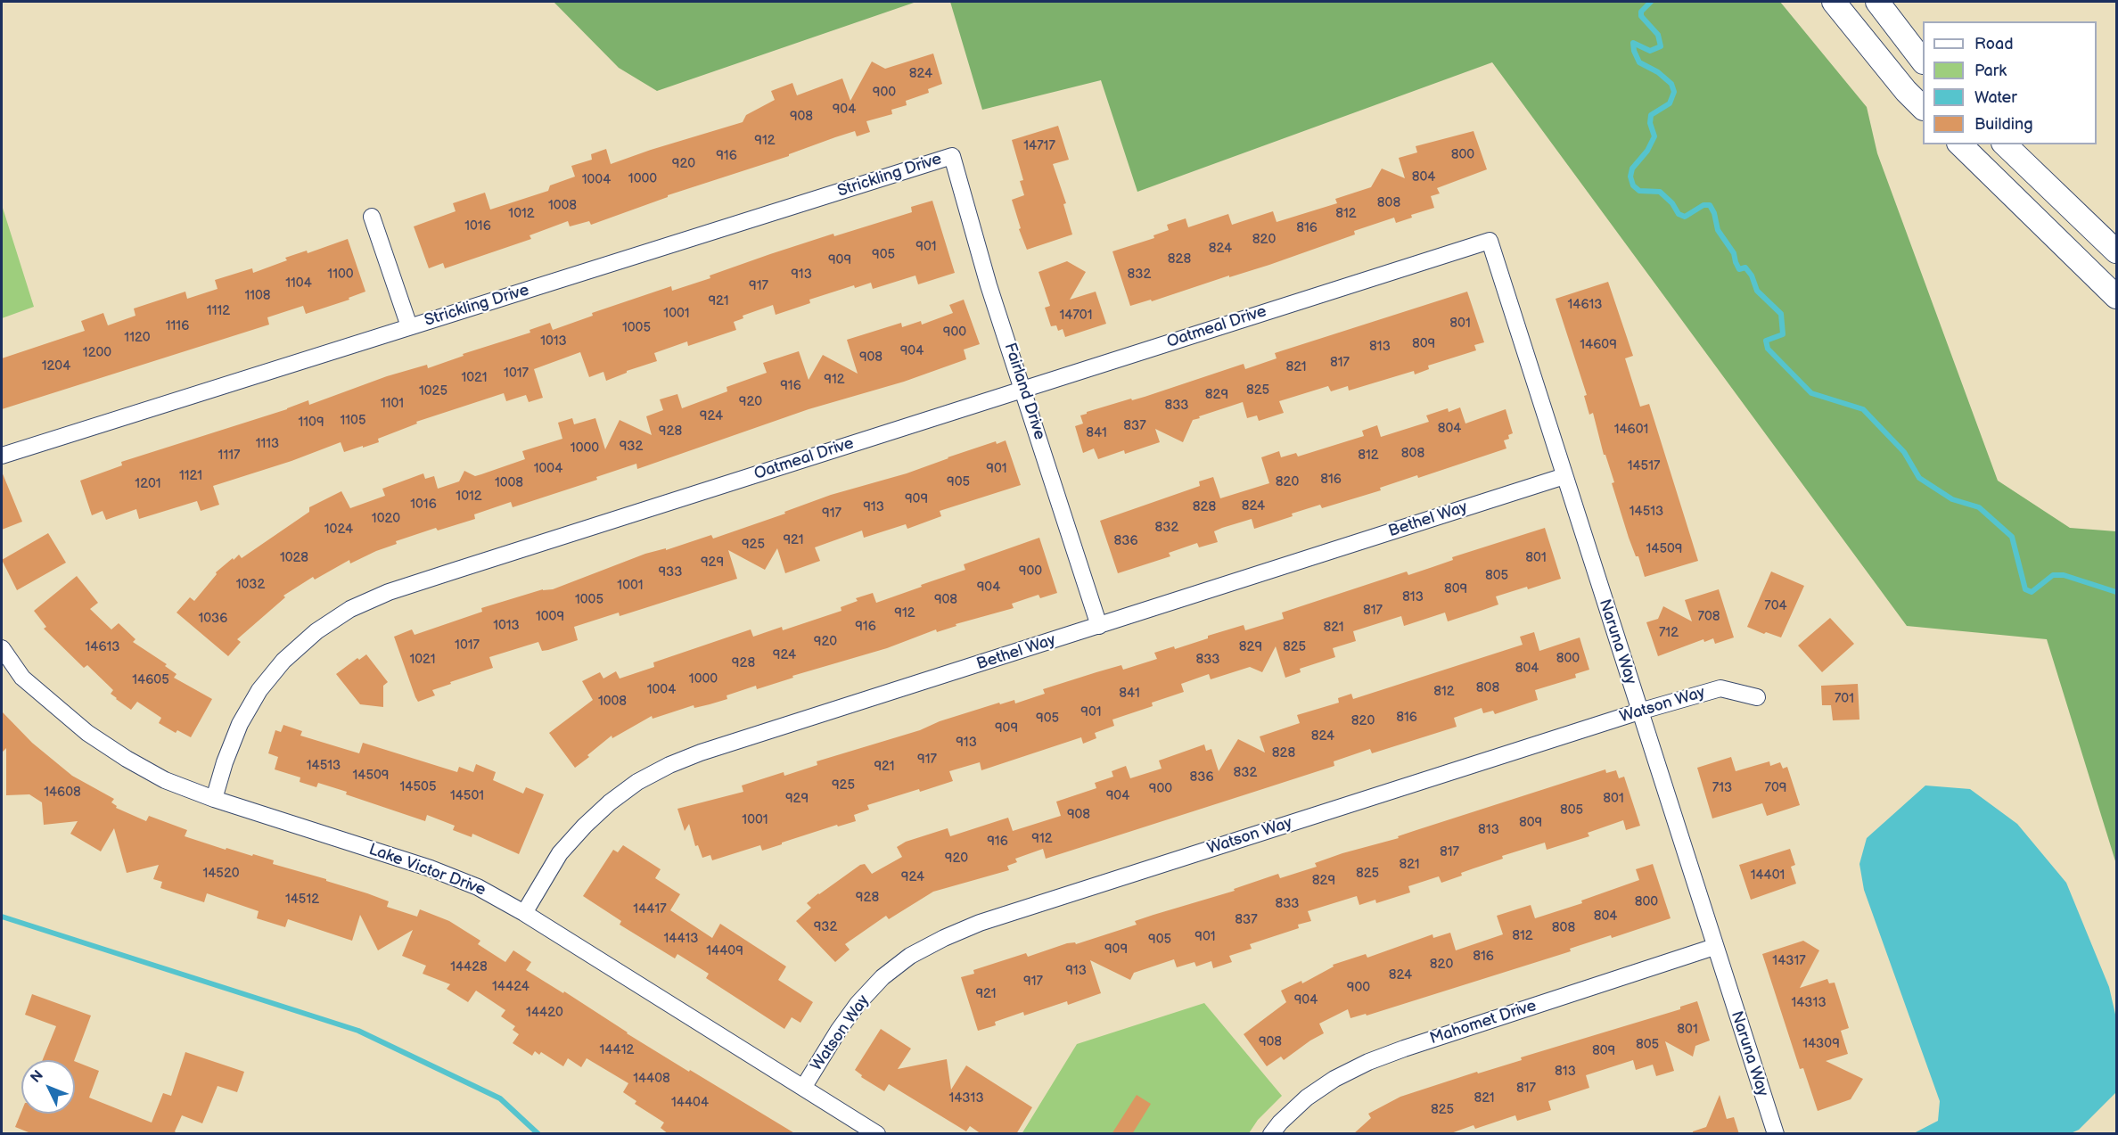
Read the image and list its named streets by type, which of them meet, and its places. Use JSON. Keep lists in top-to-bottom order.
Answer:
{
  "streets": {
    "street": [
      "Strickling Drive",
      "Oatmeal Drive",
      "Fairland Drive",
      "Bethel Way",
      "Naruna Way",
      "Watson Way",
      "Lake Victor Drive",
      "Mahomet Drive"
    ]
  },
  "crossings": [
    ["Strickling Drive", "Fairland Drive"],
    ["Oatmeal Drive", "Fairland Drive"],
    ["Oatmeal Drive", "Naruna Way"],
    ["Oatmeal Drive", "Lake Victor Drive"],
    ["Fairland Drive", "Bethel Way"],
    ["Bethel Way", "Naruna Way"],
    ["Bethel Way", "Lake Victor Drive"],
    ["Naruna Way", "Watson Way"],
    ["Naruna Way", "Mahomet Drive"],
    ["Watson Way", "Lake Victor Drive"]
  ],
  "house_numbers": [
    "824",
    "900",
    "904",
    "908",
    "912",
    "14717",
    "800",
    "916",
    "920",
    "804",
    "1000",
    "1004",
    "808",
    "1008",
    "1012",
    "812",
    "1016",
    "816",
    "820",
    "901",
    "824",
    "905",
    "828",
    "909",
    "1100",
    "913",
    "832",
    "1104",
    "917",
    "1108",
    "921",
    "14613",
    "1112",
    "1001",
    "14701",
    "801",
    "1116",
    "1005",
    "900",
    "1120",
    "1013",
    "809",
    "14609",
    "813",
    "904",
    "1200",
    "908",
    "817",
    "1204",
    "821",
    "1017",
    "1021",
    "912",
    "916",
    "825",
    "1025",
    "829",
    "920",
    "1101",
    "833",
    "924",
    "1105",
    "1109",
    "837",
    "804",
    "14601",
    "928",
    "841",
    "1113",
    "932",
    "1000",
    "808",
    "1117",
    "812",
    "14517",
    "1004",
    "901",
    "1121",
    "816",
    "905",
    "820",
    "1008",
    "1201",
    "1012",
    "909",
    "1016",
    "824",
    "913",
    "828",
    "14513",
    "917",
    "1020",
    "832",
    "1024",
    "921",
    "836",
    "925",
    "14509",
    "1028",
    "801",
    "929",
    "900",
    "933",
    "805",
    "1032",
    "1001",
    "904",
    "809",
    "813",
    "1005",
    "908",
    "704",
    "817",
    "912",
    "1009",
    "708",
    "1036",
    "1013",
    "916",
    "821",
    "712",
    "920",
    "1017",
    "14613",
    "829",
    "825",
    "924",
    "800",
    "1021",
    "833",
    "928",
    "804",
    "1000",
    "14605",
    "808",
    "1004",
    "812",
    "841",
    "701",
    "1008",
    "901",
    "816",
    "905",
    "820",
    "909",
    "824",
    "913",
    "828",
    "917",
    "14513",
    "921",
    "832",
    "14509",
    "836",
    "925",
    "14505",
    "713",
    "709",
    "900",
    "14608",
    "14501",
    "904",
    "929",
    "801",
    "805",
    "908",
    "1001",
    "809",
    "813",
    "912",
    "916",
    "817",
    "920",
    "821",
    "14520",
    "825",
    "14401",
    "924",
    "829",
    "928",
    "14512",
    "800",
    "833",
    "14417",
    "804",
    "837",
    "932",
    "808",
    "812",
    "901",
    "14413",
    "905",
    "909",
    "14409",
    "816",
    "14317",
    "820",
    "14428",
    "913",
    "824",
    "917",
    "14424",
    "900",
    "921",
    "904",
    "14313",
    "14420",
    "801",
    "908",
    "14309",
    "805",
    "14412",
    "809",
    "813",
    "14408",
    "817",
    "14313",
    "821",
    "14404",
    "825"
  ],
  "legend": [
    "Road",
    "Park",
    "Water",
    "Building"
  ],
  "north": "top left"
}
